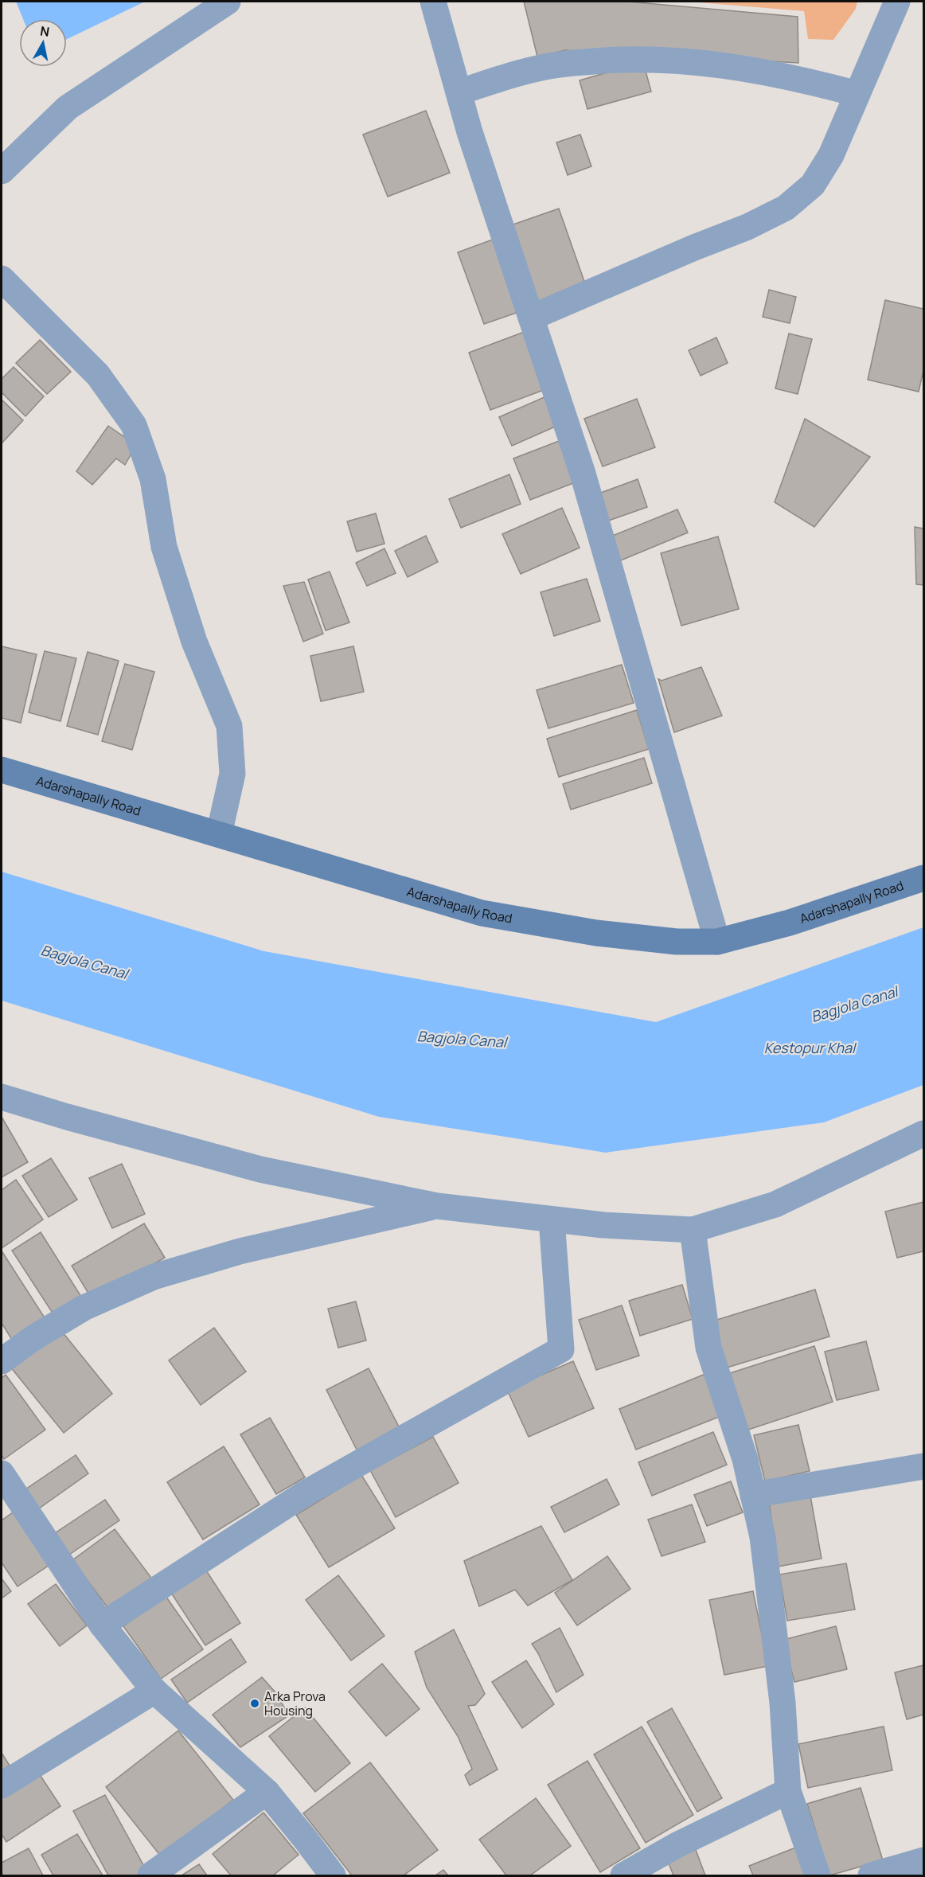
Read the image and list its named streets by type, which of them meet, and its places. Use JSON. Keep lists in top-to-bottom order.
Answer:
{
  "streets": {
    "street": ["Adarshapally Road"]
  },
  "water": ["Bagjola Canal", "Kestopur Khal"],
  "places": ["Arka Prova Housing"],
  "north": "top"
}
